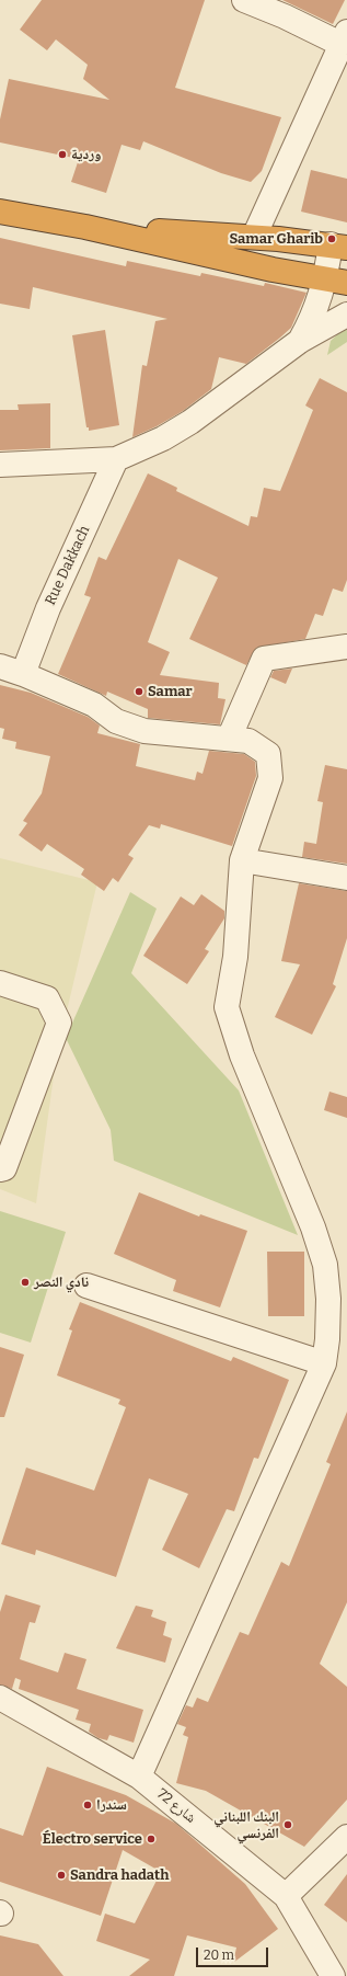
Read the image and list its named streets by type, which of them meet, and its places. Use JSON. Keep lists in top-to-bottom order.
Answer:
{
  "streets": {
    "street": ["Rue Dakkach", "شارع 72"]
  },
  "places": [
    "وردية",
    "Samar Gharib",
    "Samar",
    "نادي النصر",
    "سندرا",
    "البنك اللبناني الفرنسي",
    "Électro service",
    "Sandra hadath"
  ],
  "scale_bar": "20 m"
}
